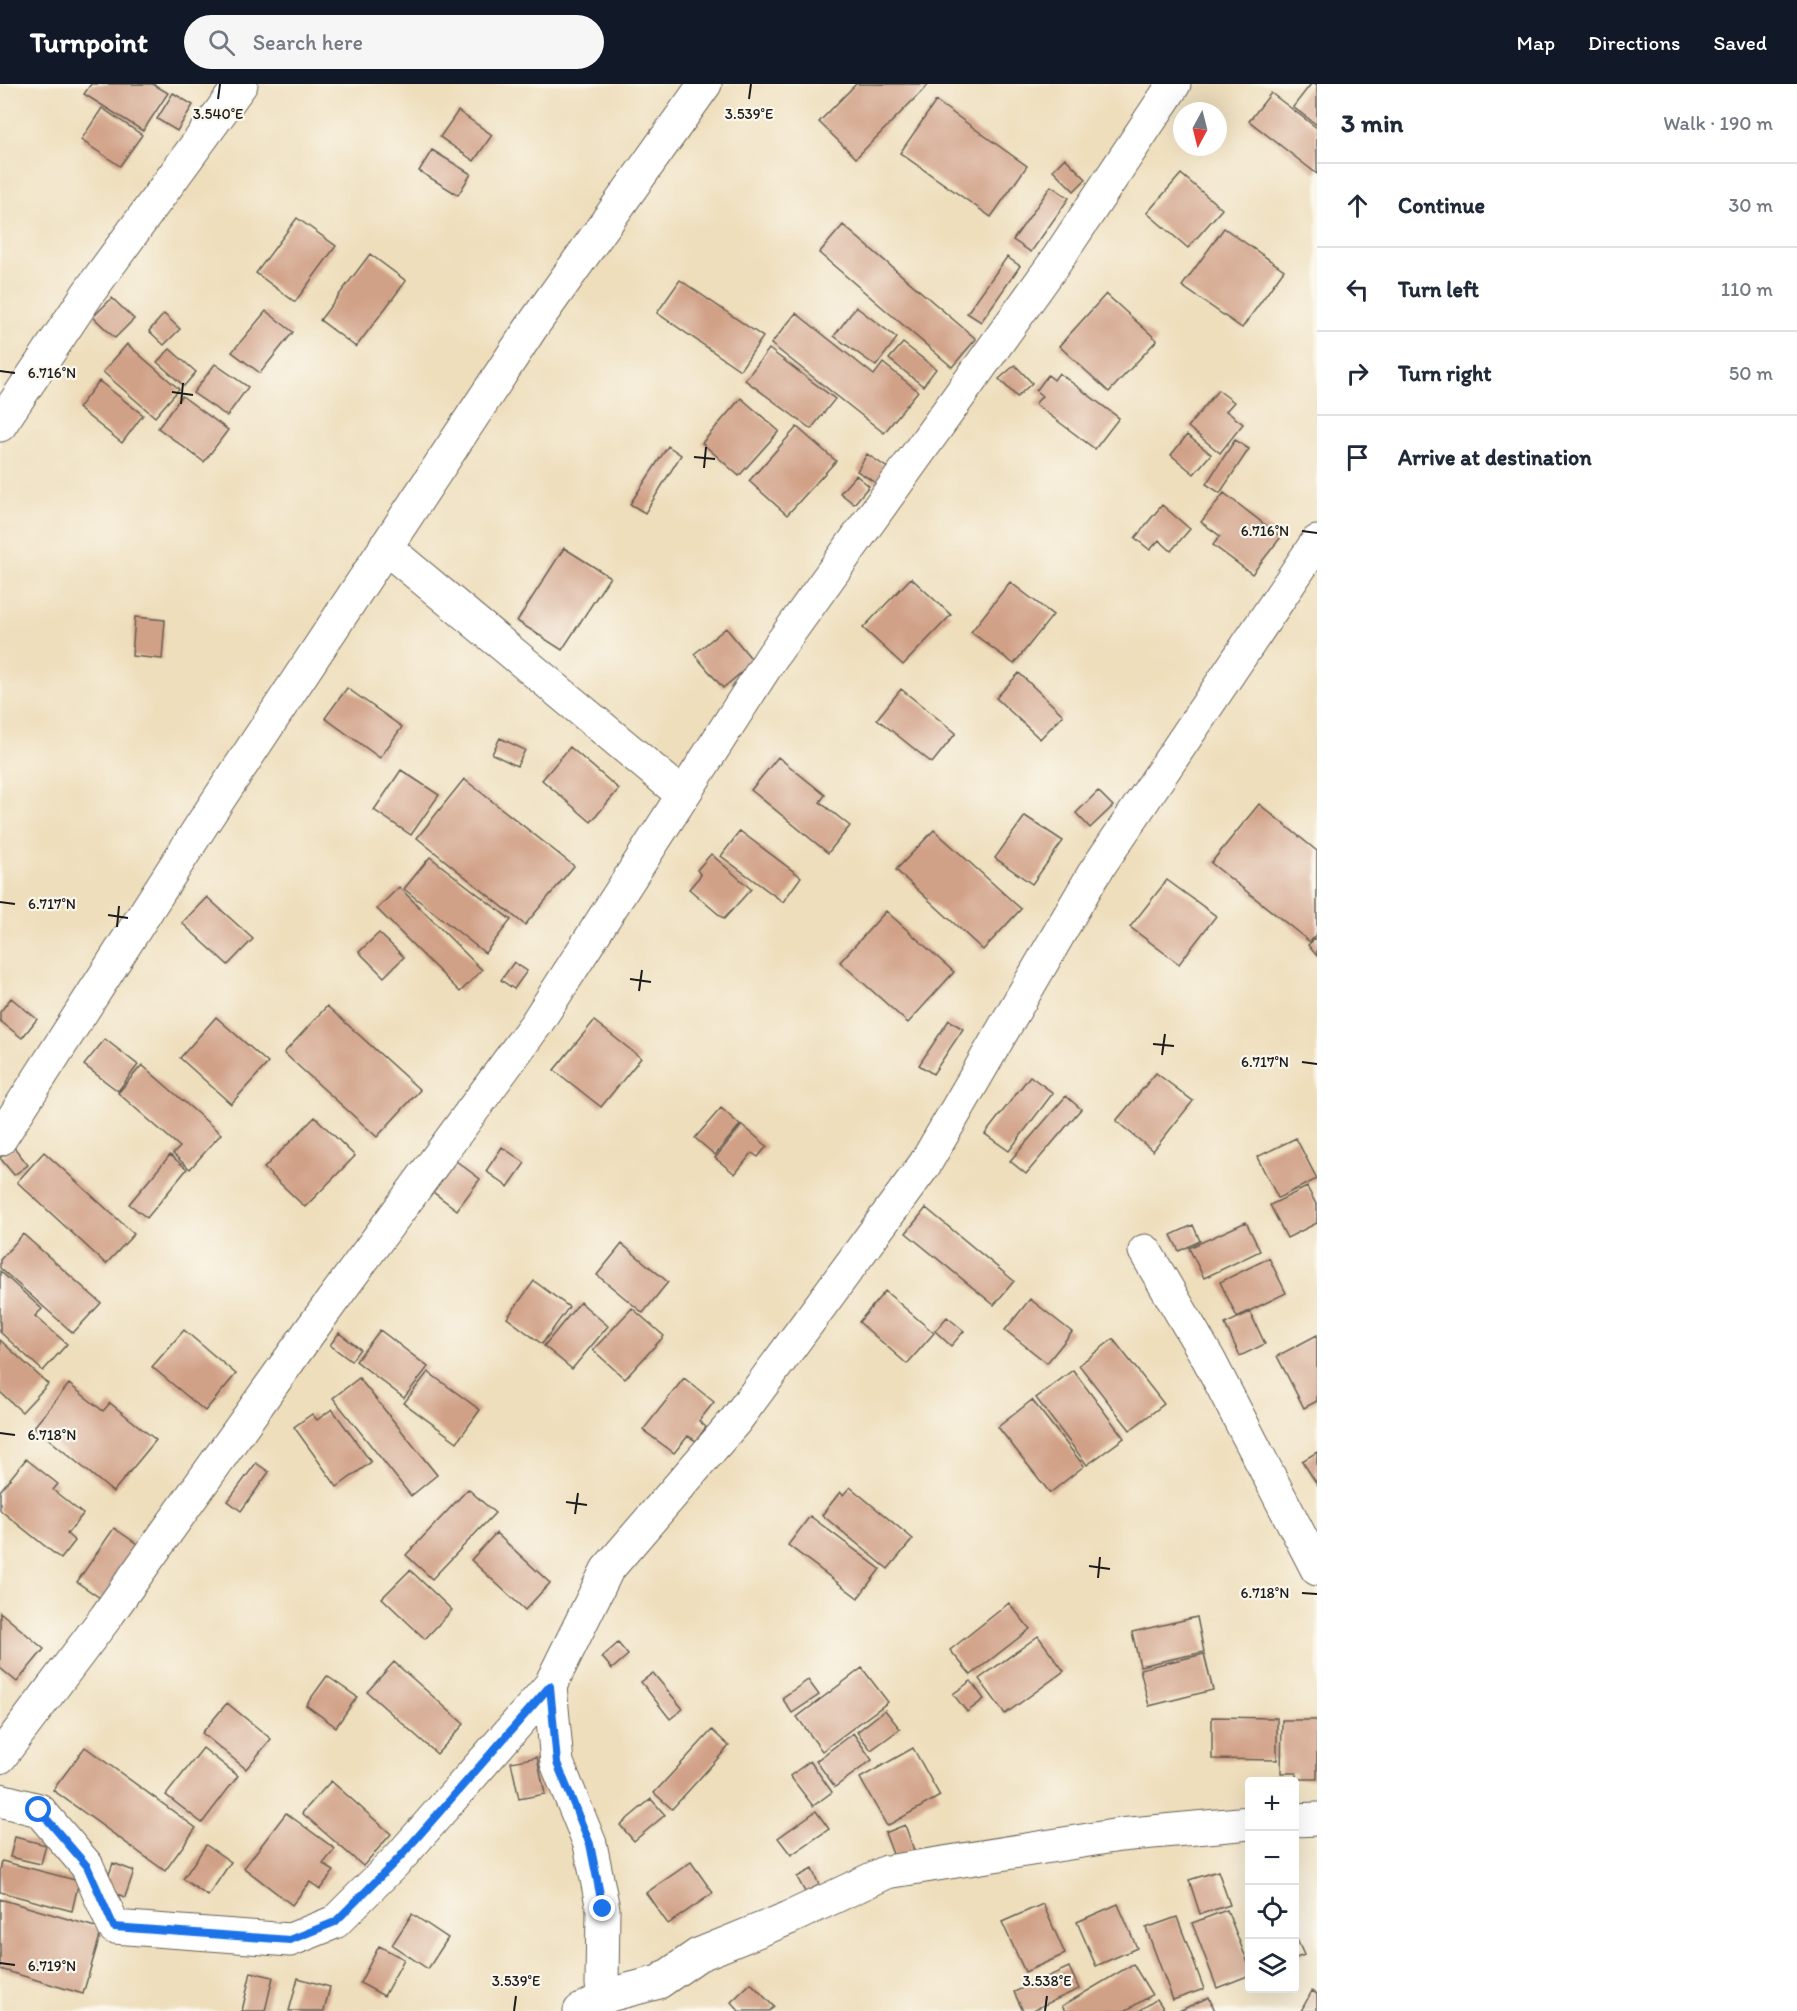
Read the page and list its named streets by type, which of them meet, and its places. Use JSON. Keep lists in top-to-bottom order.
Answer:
{
  "north": "bottom",
  "page": {
    "header": "Turnpoint",
    "search": "Search here",
    "nav": ["Map", "Directions", "Saved"],
    "heading": ["3 min", "Walk · 190 m"],
    "list": [
      ["Continue", "30 m"],
      ["Turn left", "110 m"],
      ["Turn right", "50 m"],
      "Arrive at destination"
    ],
    "map_buttons": ["+", "−"]
  },
  "coordinates": [
    "3.540°E",
    "3.539°E",
    "6.716°N",
    "6.717°N",
    "6.718°N",
    "6.719°N",
    "3.538°E"
  ]
}
